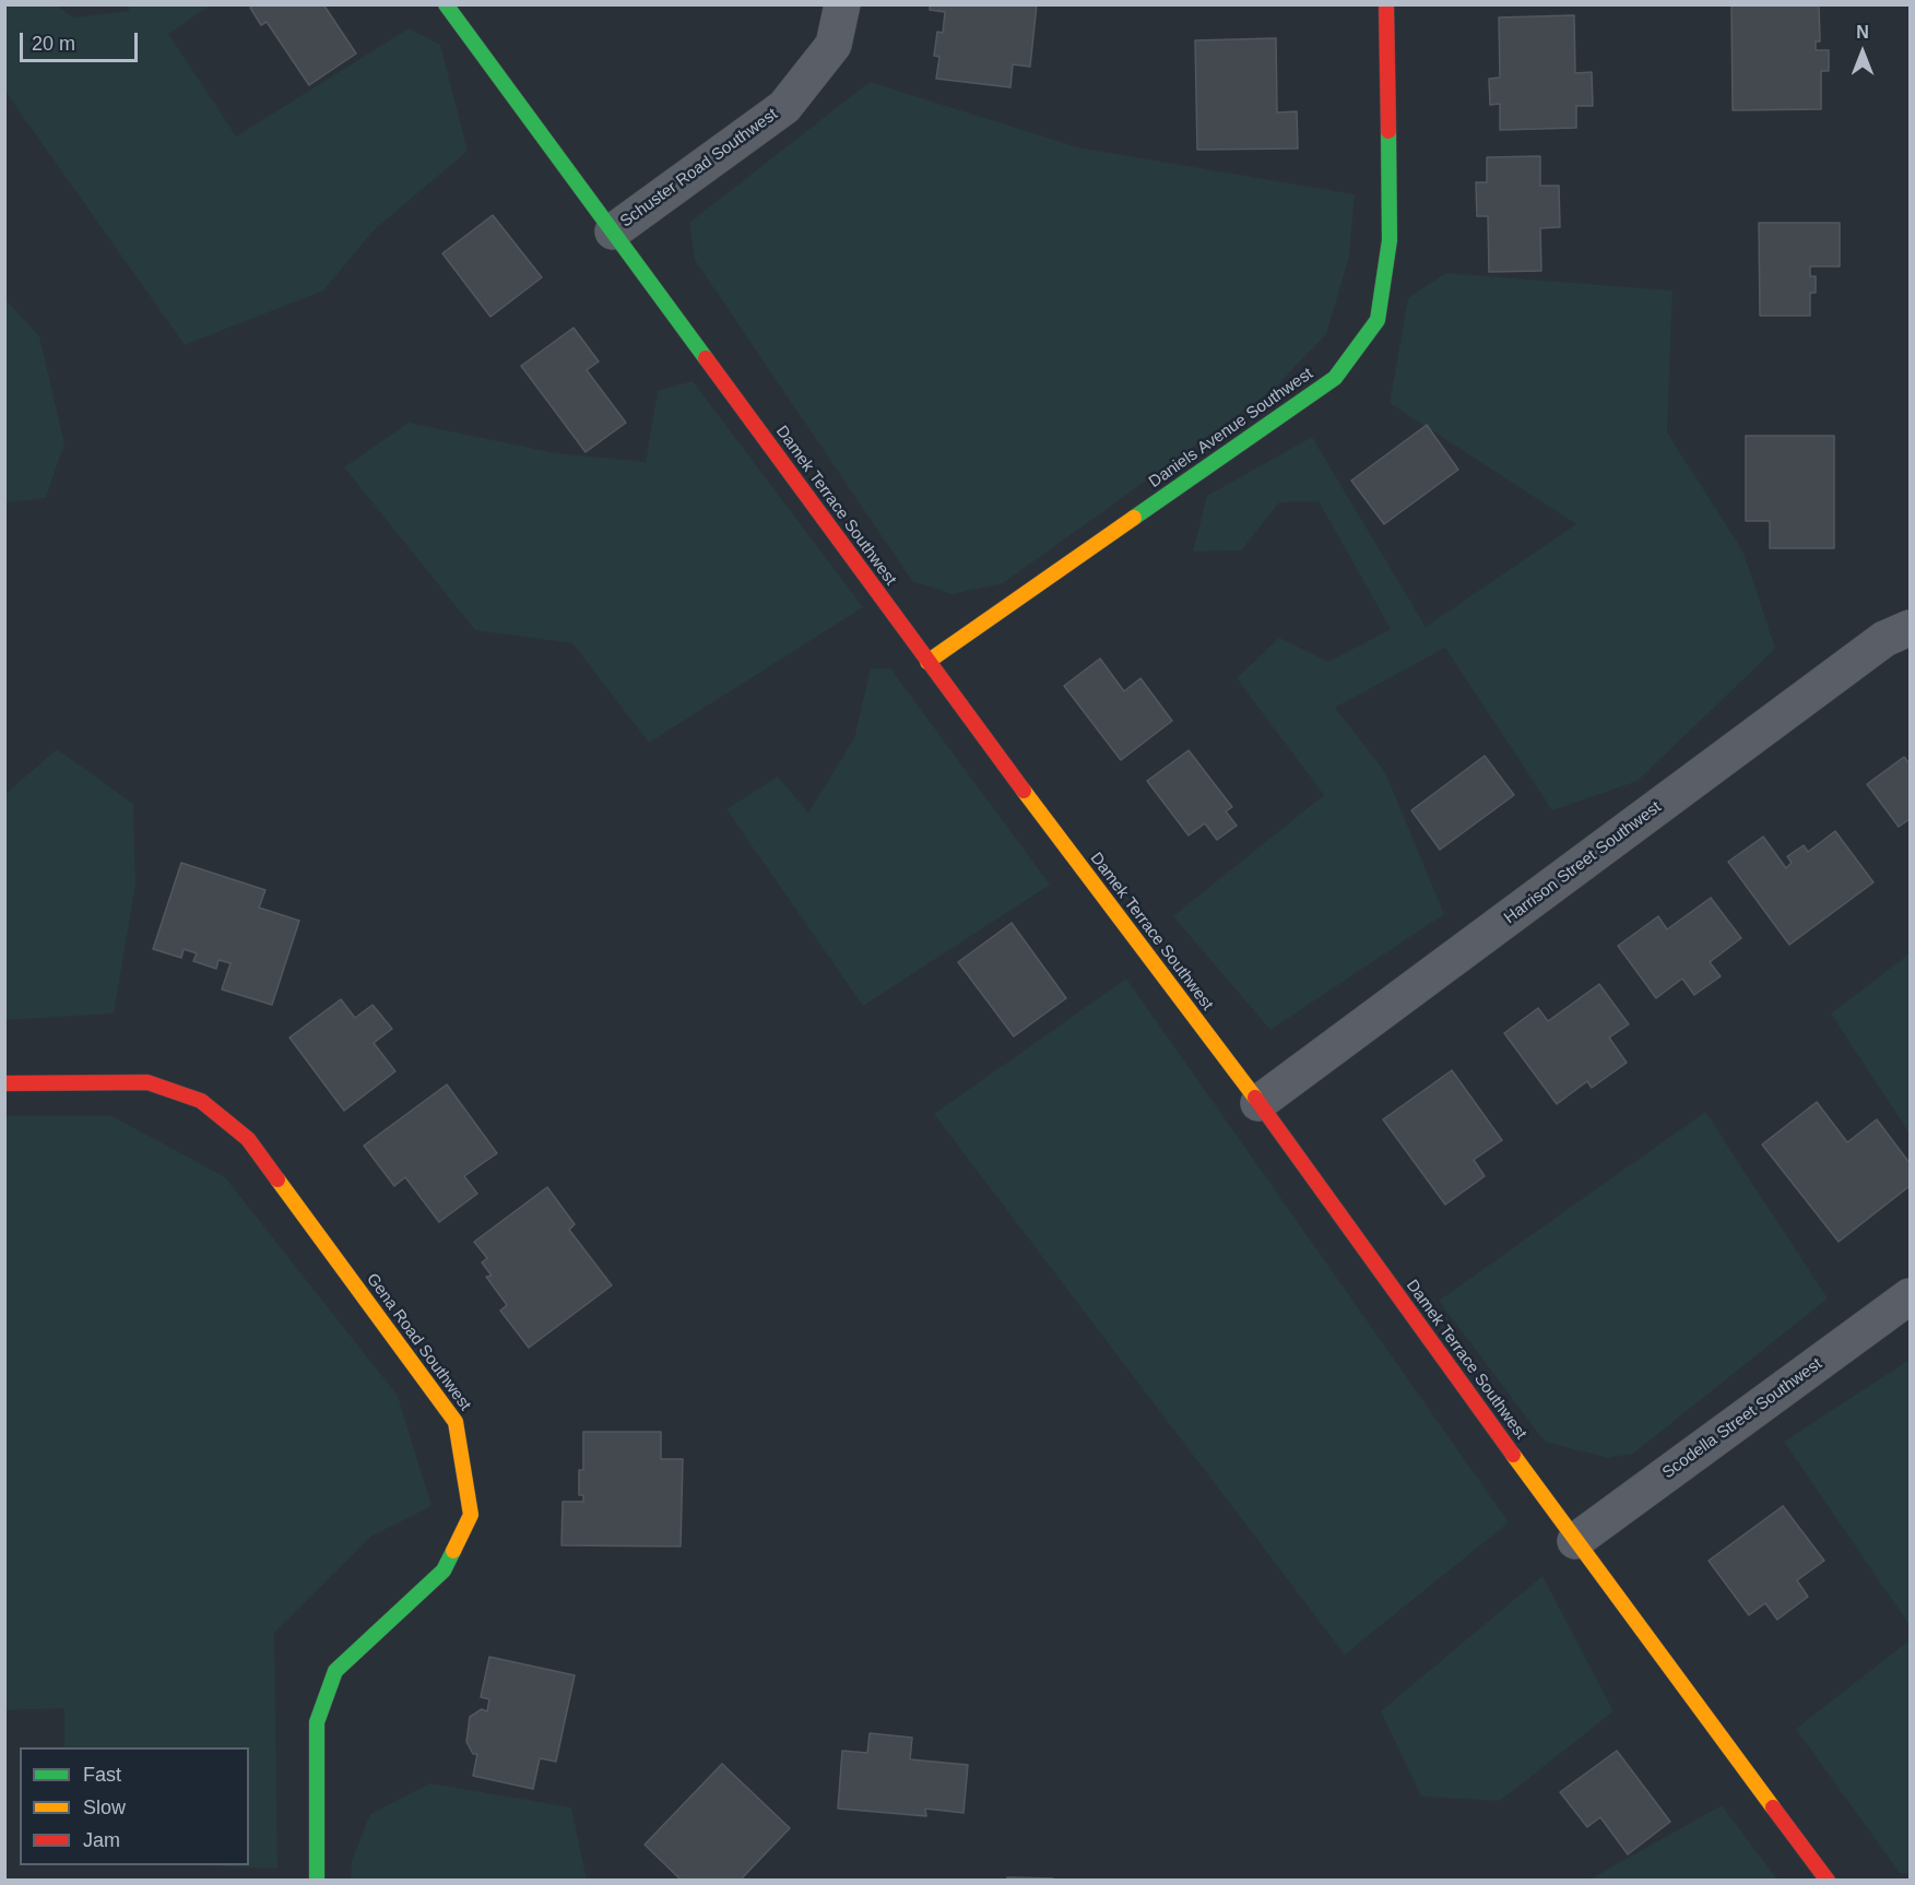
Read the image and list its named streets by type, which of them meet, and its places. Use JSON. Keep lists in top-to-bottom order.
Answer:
{
  "streets": {
    "street": [
      "Schuster Road Southwest",
      "Daniels Avenue Southwest",
      "Damek Terrace Southwest",
      "Harrison Street Southwest",
      "Gena Road Southwest",
      "Scodella Street Southwest"
    ]
  },
  "crossings": [
    ["Schuster Road Southwest", "Damek Terrace Southwest"],
    ["Daniels Avenue Southwest", "Damek Terrace Southwest"],
    ["Damek Terrace Southwest", "Harrison Street Southwest"],
    ["Damek Terrace Southwest", "Scodella Street Southwest"]
  ],
  "legend": ["Fast", "Slow", "Jam"],
  "scale_bar": "20 m",
  "north": "top"
}
